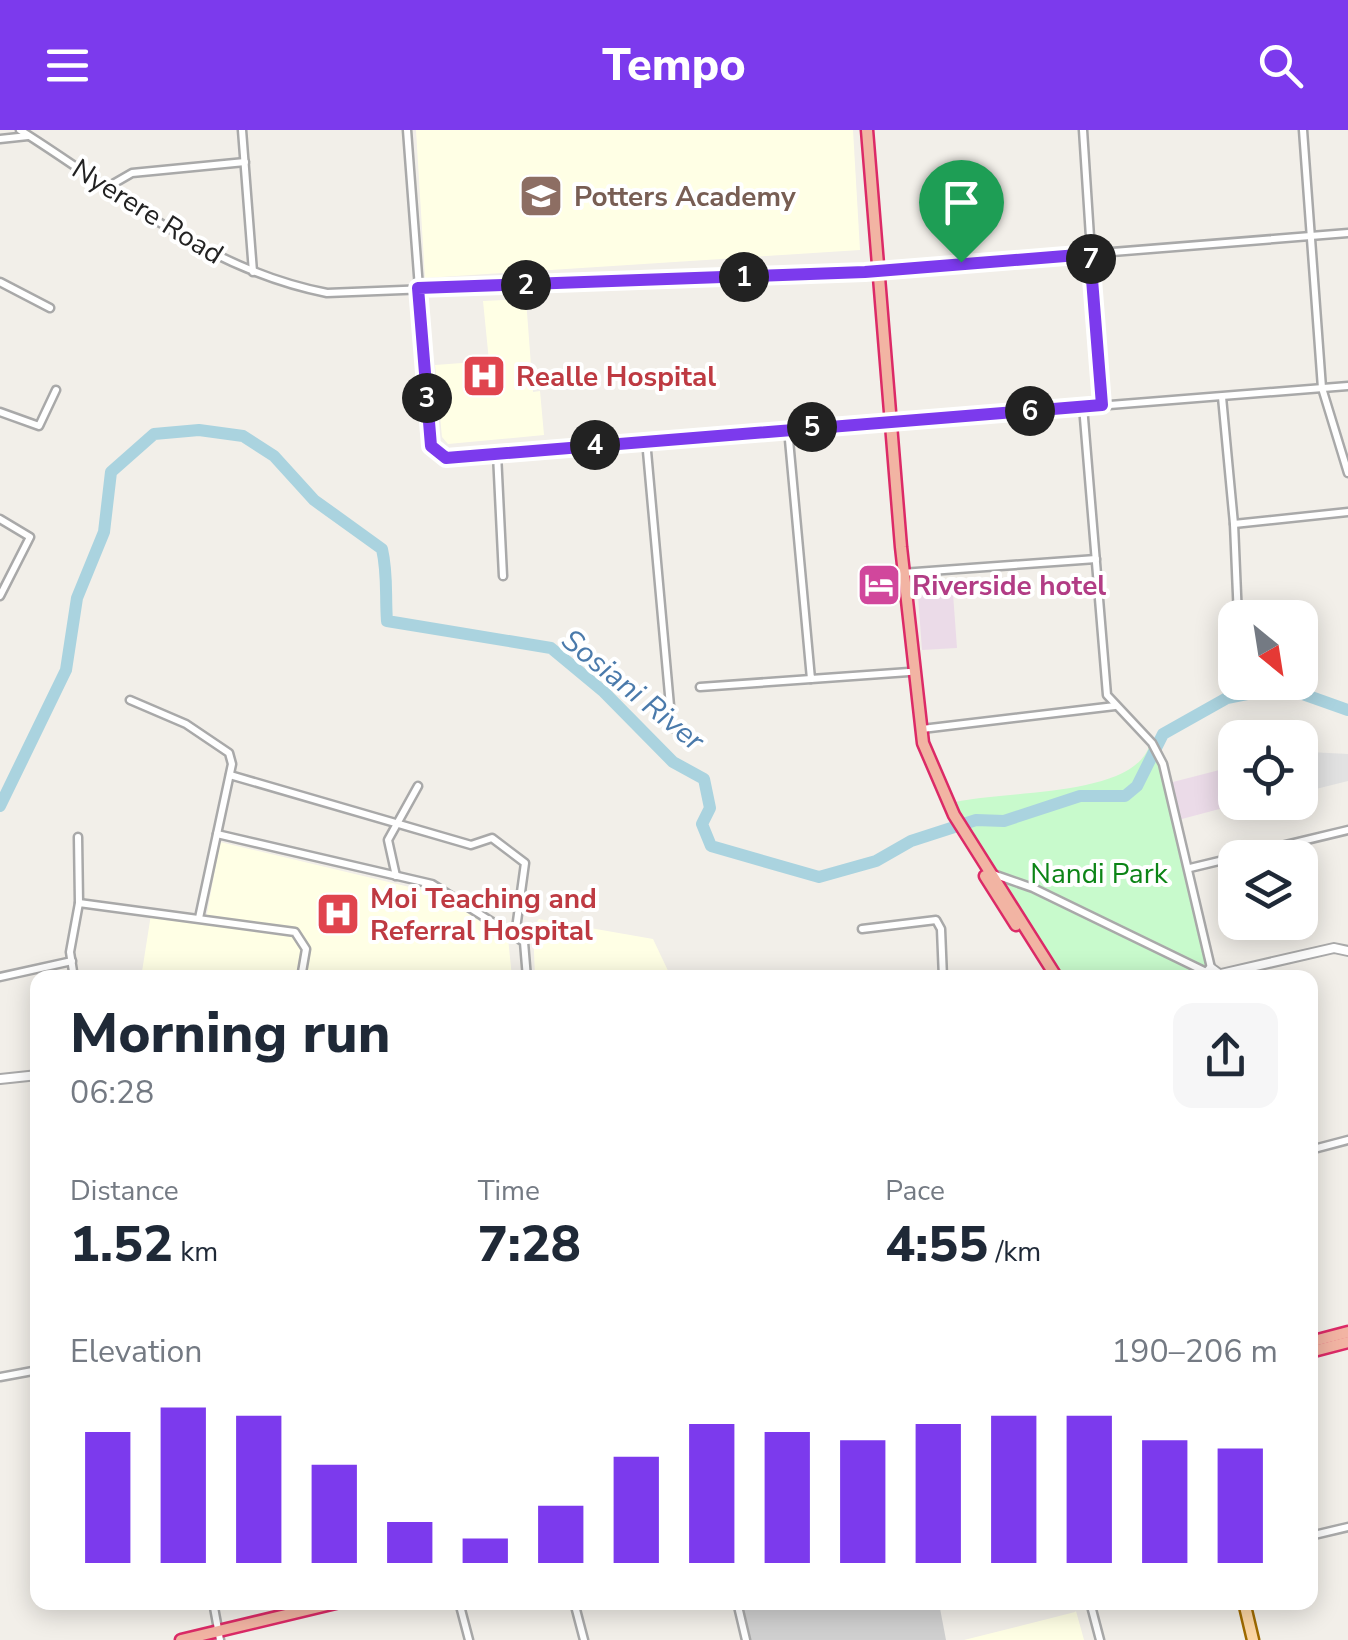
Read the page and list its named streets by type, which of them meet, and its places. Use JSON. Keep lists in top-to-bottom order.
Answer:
{
  "streets": {
    "street": ["Nyerere Road"]
  },
  "water": ["Sosiani River"],
  "parks": ["Nandi Park"],
  "places": {
    "school or university": ["Potters Academy"],
    "hospital": ["Realle Hospital", "Moi Teaching and Referral Hospital"],
    "hotel": ["Riverside hotel"]
  },
  "north": "bottom right",
  "page": {
    "header": "Tempo",
    "pins": [
      "7",
      "1",
      "2",
      "3",
      "6",
      "5",
      "4"
    ],
    "heading": ["Morning run", "06:28"],
    "stats": [
      ["Distance", "1.52 km"],
      ["Time", "7:28"],
      ["Pace", "4:55 /km"]
    ],
    "chart": ["Elevation", "190–206 m"]
  }
}
